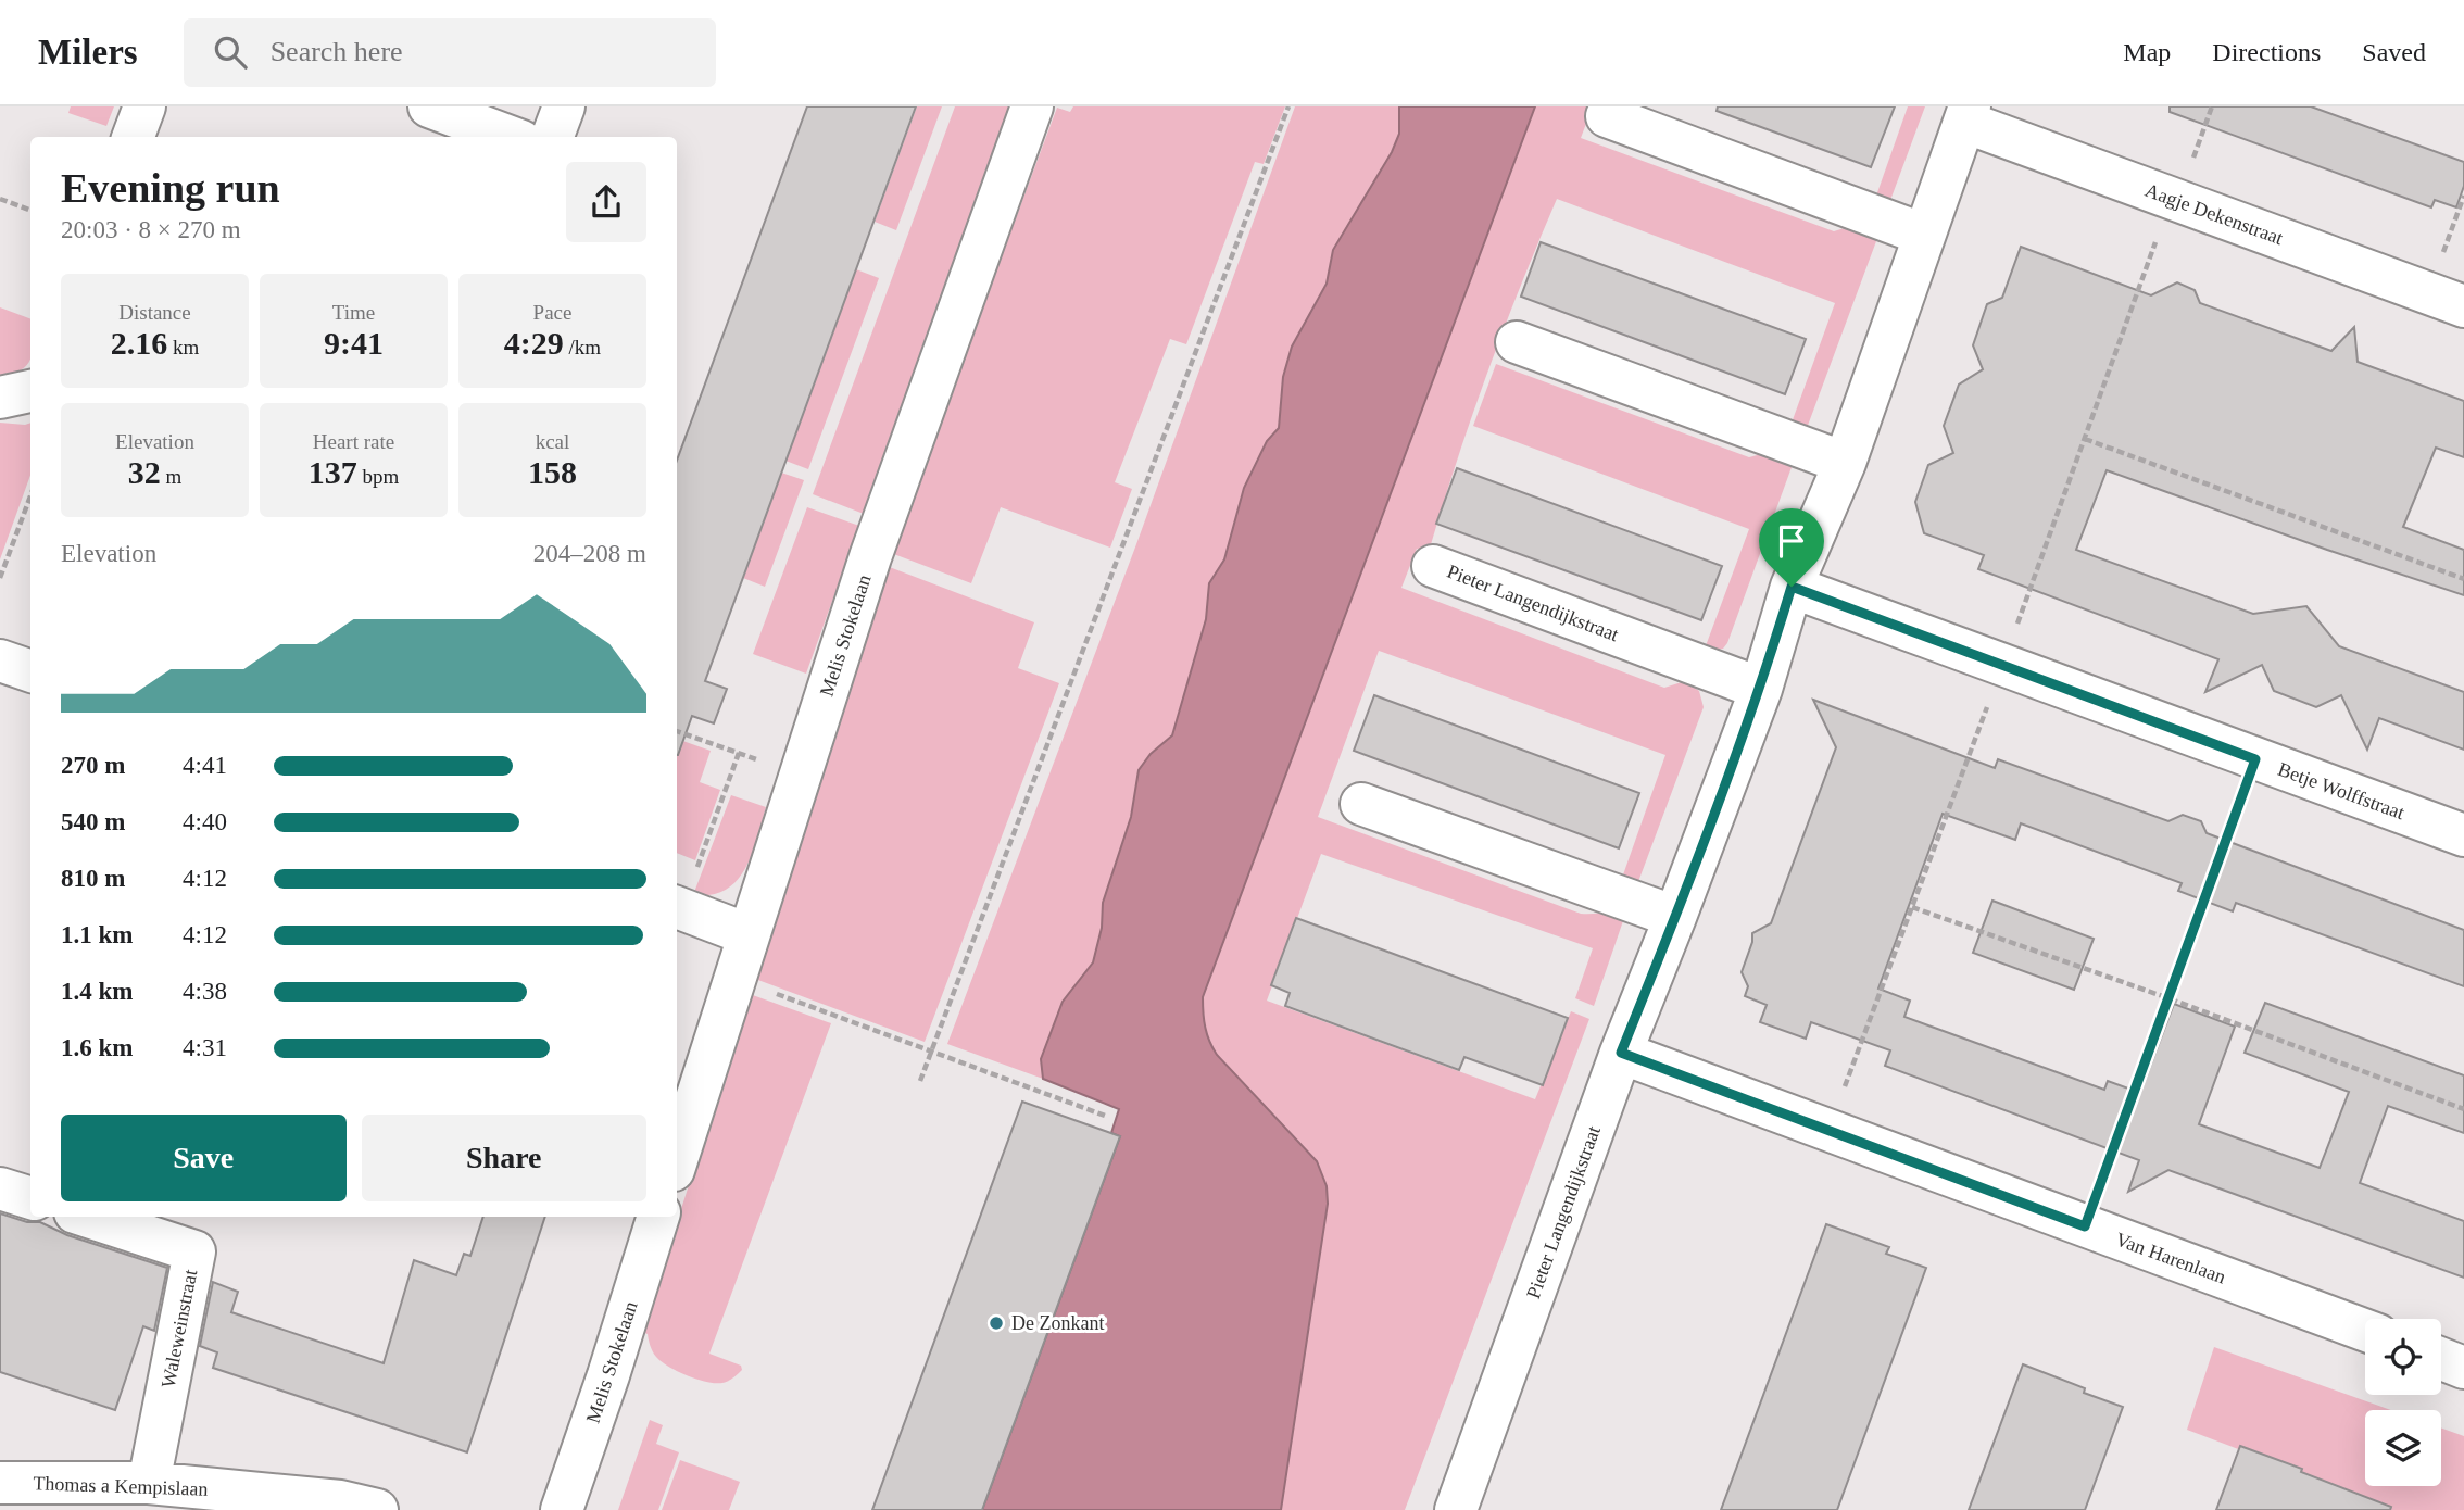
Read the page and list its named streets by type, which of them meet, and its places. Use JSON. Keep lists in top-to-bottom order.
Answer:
{
  "streets": {
    "street": [
      "Aagje Dekenstraat",
      "Pieter Langendijkstraat",
      "Melis Stokelaan",
      "Betje Wolffstraat",
      "Van Harenlaan",
      "Waleweinstraat",
      "Thomas a Kempislaan"
    ]
  },
  "crossings": [
    ["Aagje Dekenstraat", "Pieter Langendijkstraat"],
    ["Pieter Langendijkstraat", "Betje Wolffstraat"],
    ["Pieter Langendijkstraat", "Van Harenlaan"],
    ["Waleweinstraat", "Thomas a Kempislaan"]
  ],
  "places": ["De Zonkant"],
  "page": {
    "header": "Milers",
    "search": "Search here",
    "nav": ["Map", "Directions", "Saved"],
    "heading": ["Evening run", "20:03 · 8 × 270 m"],
    "stats": [
      ["Distance", "2.16 km"],
      ["Time", "9:41"],
      ["Pace", "4:29 /km"],
      ["Elevation", "32 m"],
      ["Heart rate", "137 bpm"],
      ["kcal", "158"]
    ],
    "chart": ["Elevation", "204–208 m"],
    "list": [
      {
        "name": "270 m",
        "note": "4:41"
      },
      {
        "name": "540 m",
        "note": "4:40"
      },
      {
        "name": "810 m",
        "note": "4:12"
      },
      {
        "name": "1.1 km",
        "note": "4:12"
      },
      {
        "name": "1.4 km",
        "note": "4:38"
      },
      {
        "name": "1.6 km",
        "note": "4:31"
      }
    ],
    "buttons": ["Save", "Share"]
  }
}
